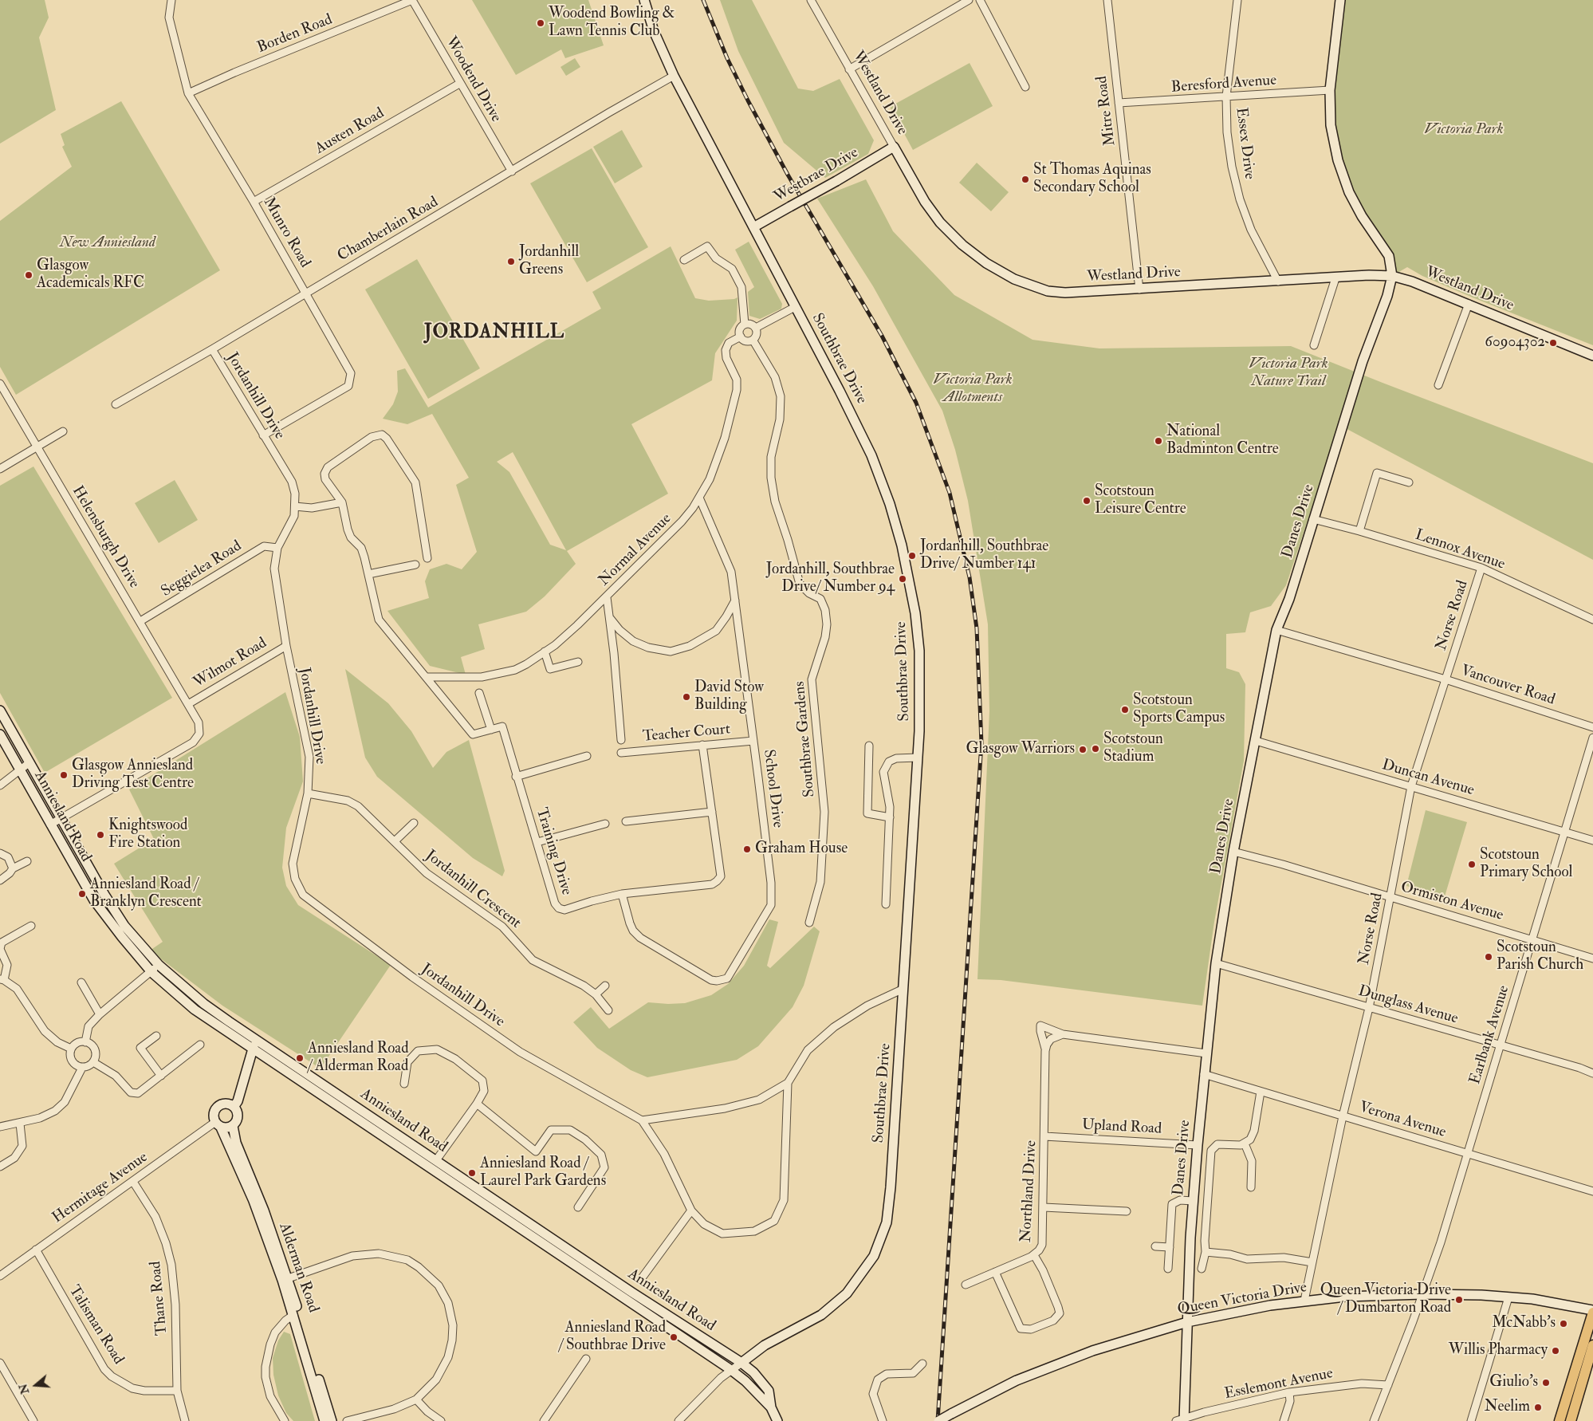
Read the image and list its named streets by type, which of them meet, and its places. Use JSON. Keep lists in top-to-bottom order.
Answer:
{
  "streets": {
    "street": [
      "Borden Road",
      "Woodend Drive",
      "Beresford Avenue",
      "Westland Drive",
      "Mitre Road",
      "Austen Road",
      "Essex Drive",
      "Westbrae Drive",
      "Chamberlain Road",
      "Munro Road",
      "Southbrae Drive",
      "Jordanhill Drive",
      "Danes Drive",
      "Helensburgh Drive",
      "Normal Avenue",
      "Lennox Avenue",
      "Seggielea Road",
      "Norse Road",
      "Wilmot Road",
      "Vancouver Road",
      "Teacher Court",
      "Southbrae Gardens",
      "Duncan Avenue",
      "School Drive",
      "Anniesland Road",
      "Training Drive",
      "Jordanhill Crescent",
      "Ormiston Avenue",
      "Dunglass Avenue",
      "Earlbank Avenue",
      "Verona Avenue",
      "Upland Road",
      "Hermitage Avenue",
      "Northland Drive",
      "Alderman Road",
      "Thane Road",
      "Queen Victoria Drive",
      "Talisman Road",
      "Esslemont Avenue"
    ]
  },
  "crossings": [
    ["Borden Road", "Woodend Drive"],
    ["Borden Road", "Munro Road"],
    ["Woodend Drive", "Austen Road"],
    ["Woodend Drive", "Chamberlain Road"],
    ["Beresford Avenue", "Mitre Road"],
    ["Beresford Avenue", "Essex Drive"],
    ["Westland Drive", "Mitre Road"],
    ["Westland Drive", "Essex Drive"],
    ["Westland Drive", "Westbrae Drive"],
    ["Westland Drive", "Danes Drive"],
    ["Austen Road", "Munro Road"],
    ["Westbrae Drive", "Southbrae Drive"],
    ["Chamberlain Road", "Munro Road"],
    ["Chamberlain Road", "Southbrae Drive"],
    ["Chamberlain Road", "Jordanhill Drive"],
    ["Munro Road", "Jordanhill Drive"],
    ["Southbrae Drive", "Anniesland Road"],
    ["Jordanhill Drive", "Seggielea Road"],
    ["Jordanhill Drive", "Wilmot Road"],
    ["Jordanhill Drive", "Jordanhill Crescent"],
    ["Danes Drive", "Lennox Avenue"],
    ["Danes Drive", "Vancouver Road"],
    ["Danes Drive", "Duncan Avenue"],
    ["Danes Drive", "Ormiston Avenue"],
    ["Danes Drive", "Dunglass Avenue"],
    ["Danes Drive", "Verona Avenue"],
    ["Danes Drive", "Upland Road"],
    ["Danes Drive", "Northland Drive"],
    ["Danes Drive", "Queen Victoria Drive"],
    ["Danes Drive", "Esslemont Avenue"],
    ["Helensburgh Drive", "Seggielea Road"],
    ["Helensburgh Drive", "Wilmot Road"],
    ["Helensburgh Drive", "Anniesland Road"],
    ["Normal Avenue", "Southbrae Gardens"],
    ["Normal Avenue", "School Drive"],
    ["Lennox Avenue", "Norse Road"],
    ["Norse Road", "Vancouver Road"],
    ["Norse Road", "Duncan Avenue"],
    ["Norse Road", "Ormiston Avenue"],
    ["Norse Road", "Dunglass Avenue"],
    ["Norse Road", "Verona Avenue"],
    ["Norse Road", "Queen Victoria Drive"],
    ["Teacher Court", "School Drive"],
    ["Teacher Court", "Training Drive"],
    ["Duncan Avenue", "Earlbank Avenue"],
    ["School Drive", "Training Drive"],
    ["Anniesland Road", "Alderman Road"],
    ["Ormiston Avenue", "Earlbank Avenue"],
    ["Dunglass Avenue", "Earlbank Avenue"],
    ["Earlbank Avenue", "Verona Avenue"],
    ["Earlbank Avenue", "Queen Victoria Drive"],
    ["Earlbank Avenue", "Esslemont Avenue"],
    ["Upland Road", "Northland Drive"],
    ["Hermitage Avenue", "Alderman Road"],
    ["Hermitage Avenue", "Thane Road"],
    ["Hermitage Avenue", "Talisman Road"],
    ["Thane Road", "Talisman Road"]
  ],
  "districts": ["JORDANHILL"],
  "parks": [
    "Victoria Park",
    "New Anniesland",
    "Victoria Park Nature Trail",
    "Victoria Park Allotments"
  ],
  "places": [
    "Woodend Bowling & Lawn Tennis Club",
    "St Thomas Aquinas Secondary School",
    "Jordanhill Greens",
    "Glasgow Academicals RFC",
    "60904302",
    "National Badminton Centre",
    "Scotstoun Leisure Centre",
    "Jordanhill, Southbrae Drive/ Number 141",
    "Jordanhill, Southbrae Drive/ Number 94",
    "David Stow Building",
    "Scotstoun Sports Campus",
    "Scotstoun Stadium",
    "Glasgow Warriors",
    "Glasgow Anniesland Driving Test Centre",
    "Knightswood Fire Station",
    "Graham House",
    "Scotstoun Primary School",
    "Anniesland Road / Branklyn Crescent",
    "Scotstoun Parish Church",
    "Anniesland Road / Alderman Road",
    "Anniesland Road / Laurel Park Gardens",
    "Queen Victoria Drive / Dumbarton Road",
    "McNabb's",
    "Anniesland Road / Southbrae Drive",
    "Willis Pharmacy",
    "Giulio's",
    "Neelim"
  ],
  "north": "left"
}
